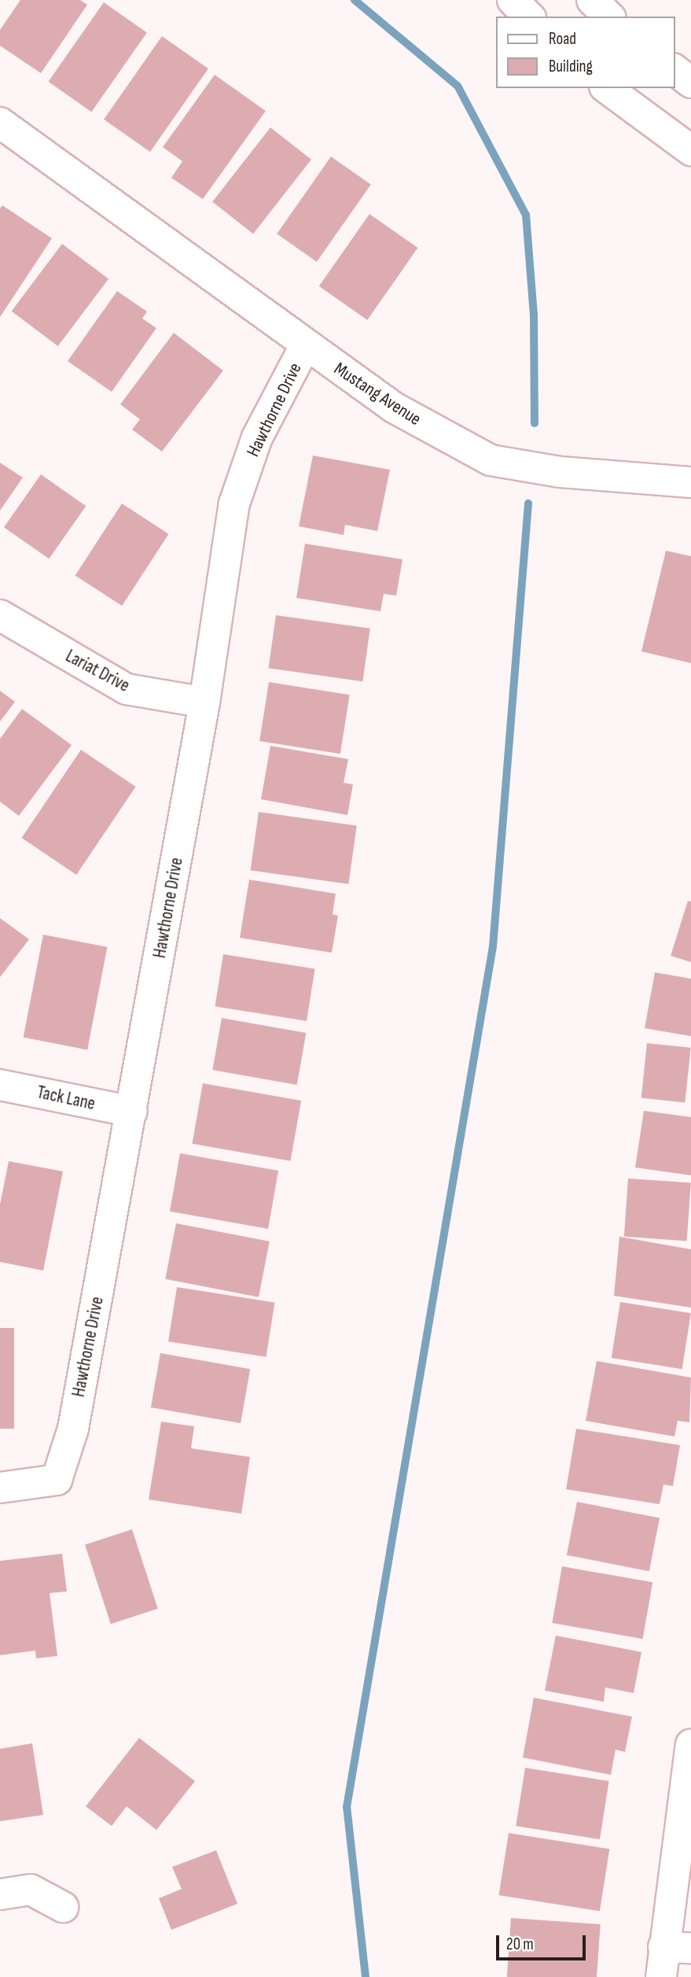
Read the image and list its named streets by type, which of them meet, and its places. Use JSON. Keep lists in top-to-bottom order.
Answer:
{
  "streets": {
    "street": [
      "Mustang Avenue",
      "Hawthorne Drive",
      "Lariat Drive",
      "Tack Lane"
    ]
  },
  "crossings": [
    ["Mustang Avenue", "Hawthorne Drive"],
    ["Hawthorne Drive", "Lariat Drive"],
    ["Hawthorne Drive", "Tack Lane"]
  ],
  "legend": ["Road", "Building"],
  "scale_bar": "20 m"
}
